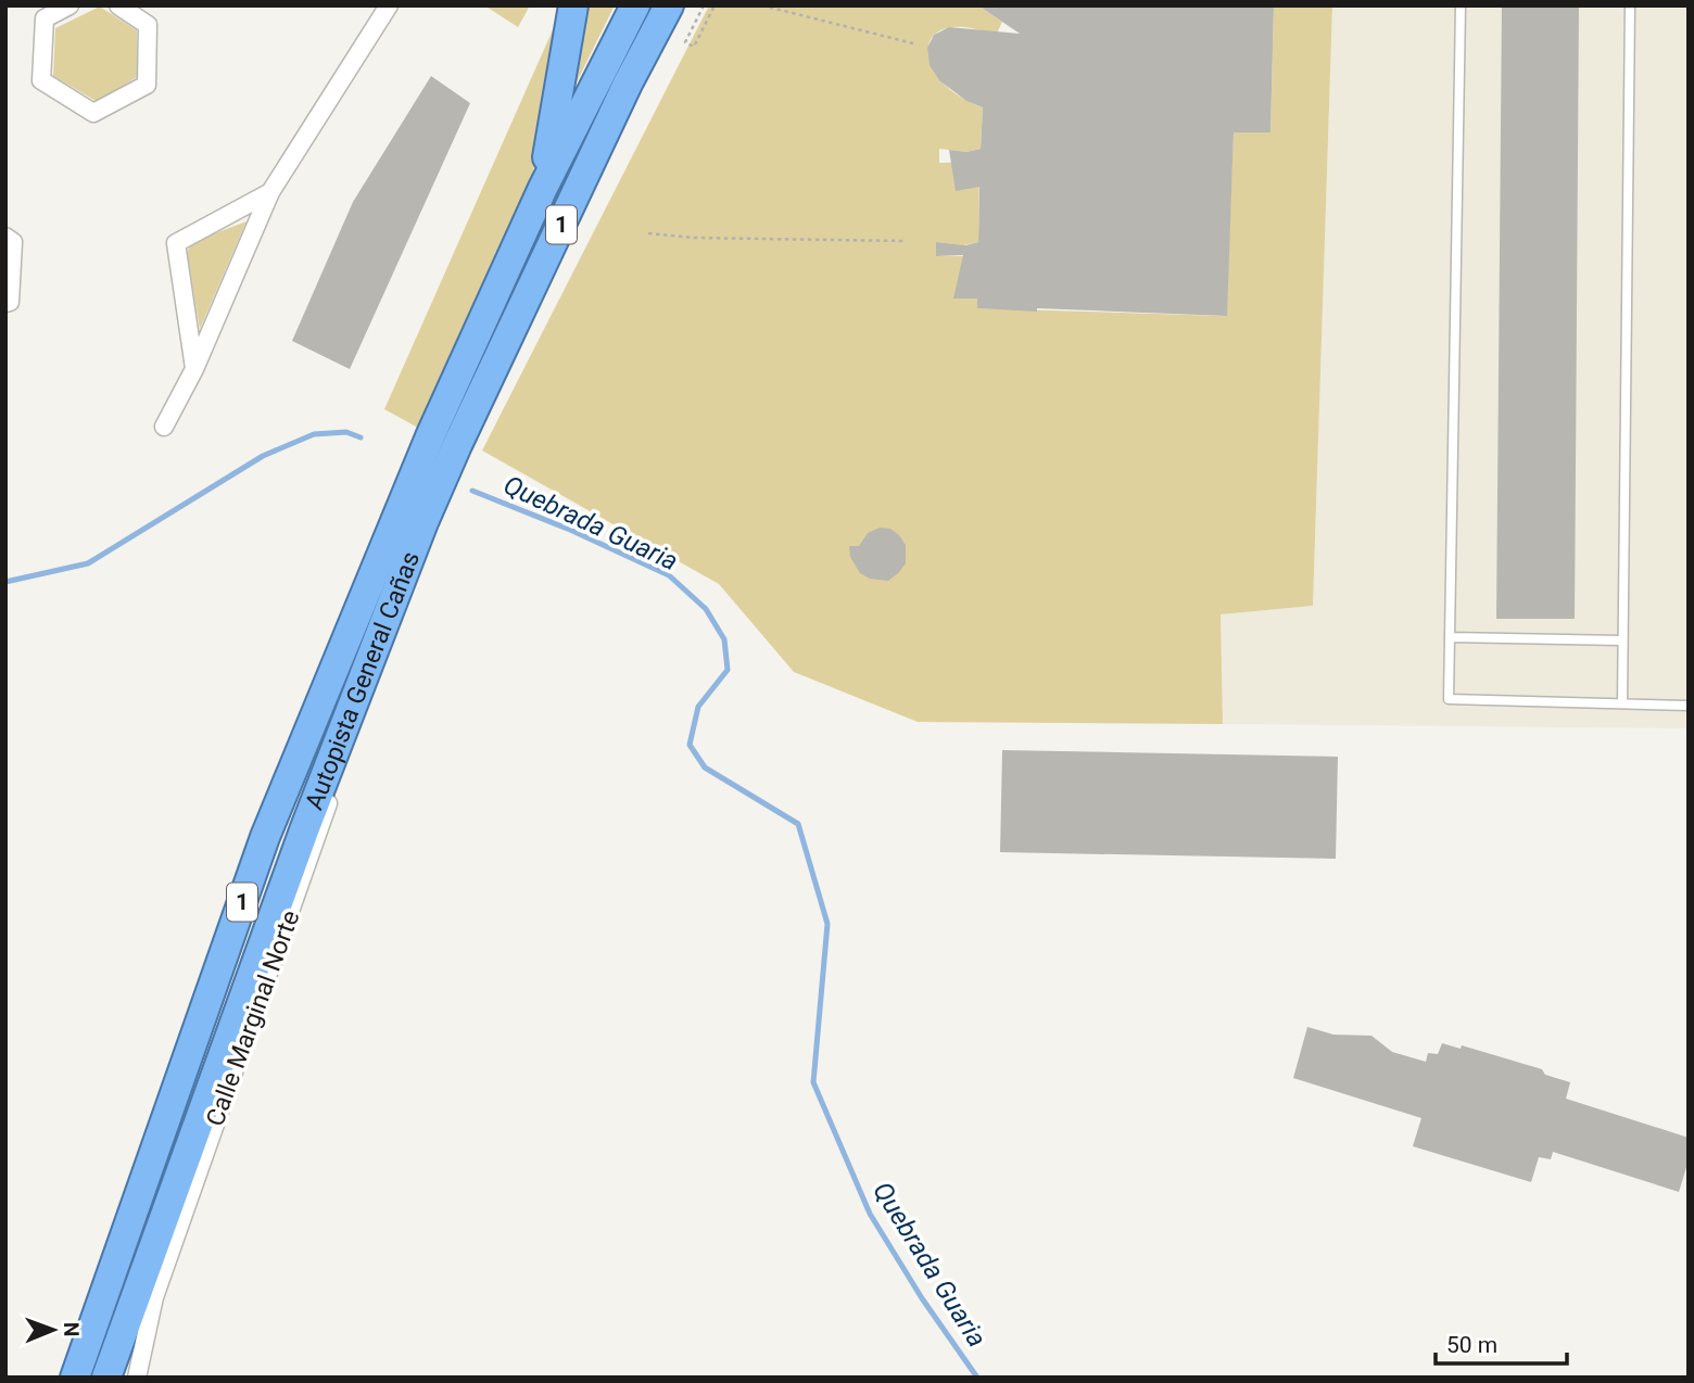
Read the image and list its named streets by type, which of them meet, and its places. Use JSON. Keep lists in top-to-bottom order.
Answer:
{
  "streets": {
    "highway": ["1", "Autopista General Cañas"],
    "street": ["Calle Marginal Norte"]
  },
  "crossings": [
    ["Autopista General Cañas", "Calle Marginal Norte"]
  ],
  "water": ["Quebrada Guaria"],
  "scale_bar": "50 m",
  "north": "right"
}
